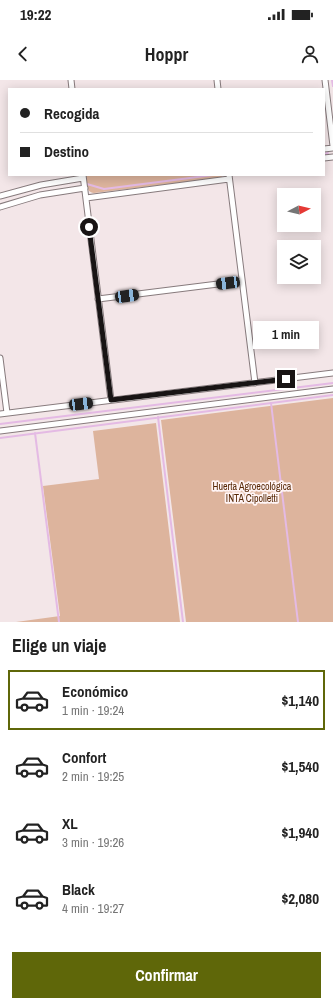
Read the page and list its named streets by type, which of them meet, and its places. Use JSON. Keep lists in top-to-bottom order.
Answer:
{
  "parks": ["Huerta Agroecológica INTA Cipolletti"],
  "north": "right",
  "page": {
    "status": "19:22",
    "header": "Hoppr",
    "banner": ["Recogida", "Destino"],
    "bubble": "1 min",
    "heading": "Elige un viaje",
    "list": [
      {
        "name": "Económico",
        "note": "1 min · 19:24",
        "value": "$1,140"
      },
      {
        "name": "Confort",
        "note": "2 min · 19:25",
        "value": "$1,540"
      },
      {
        "name": "XL",
        "note": "3 min · 19:26",
        "value": "$1,940"
      },
      {
        "name": "Black",
        "note": "4 min · 19:27",
        "value": "$2,080"
      }
    ],
    "buttons": "Confirmar"
  }
}
